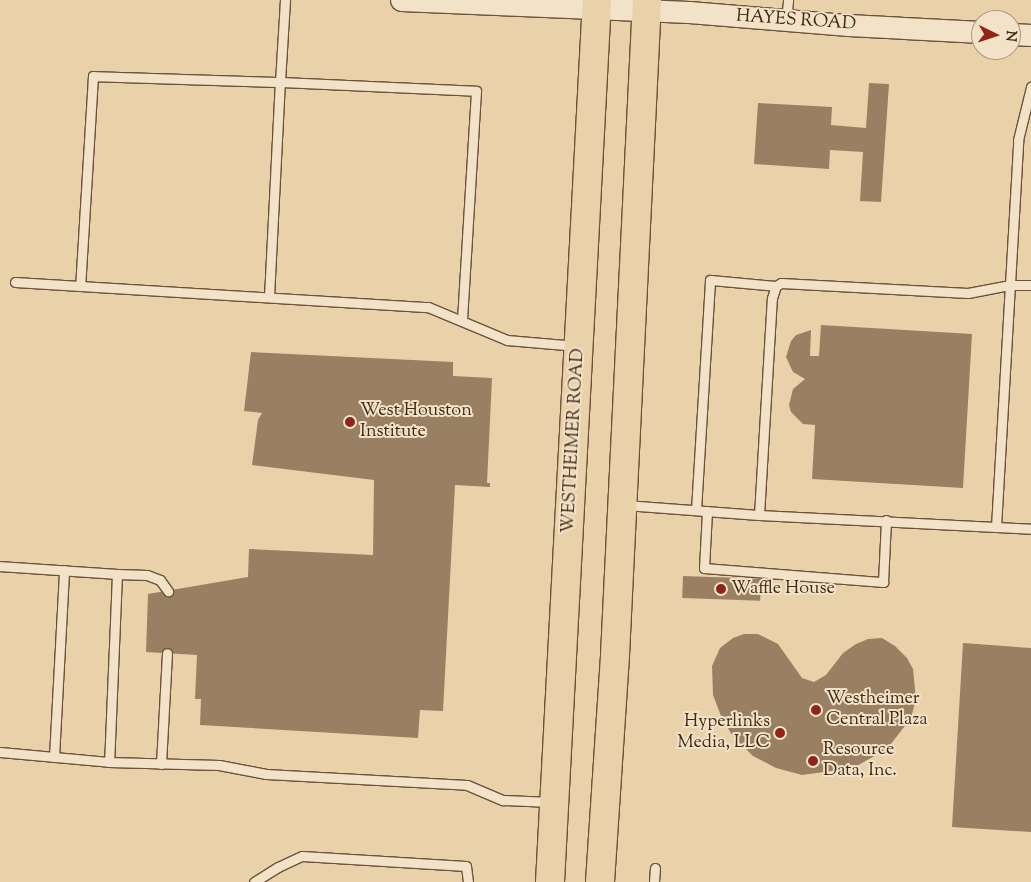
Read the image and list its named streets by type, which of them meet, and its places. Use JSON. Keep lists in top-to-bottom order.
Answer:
{
  "streets": {
    "main road": ["WESTHEIMER ROAD"],
    "street": ["HAYES ROAD"]
  },
  "crossings": [
    ["HAYES ROAD", "WESTHEIMER ROAD"]
  ],
  "places": [
    "West Houston Institute",
    "Waffle House",
    "Westheimer Central Plaza",
    "Hyperlinks Media, LLC",
    "Resource Data, Inc."
  ],
  "north": "right"
}
